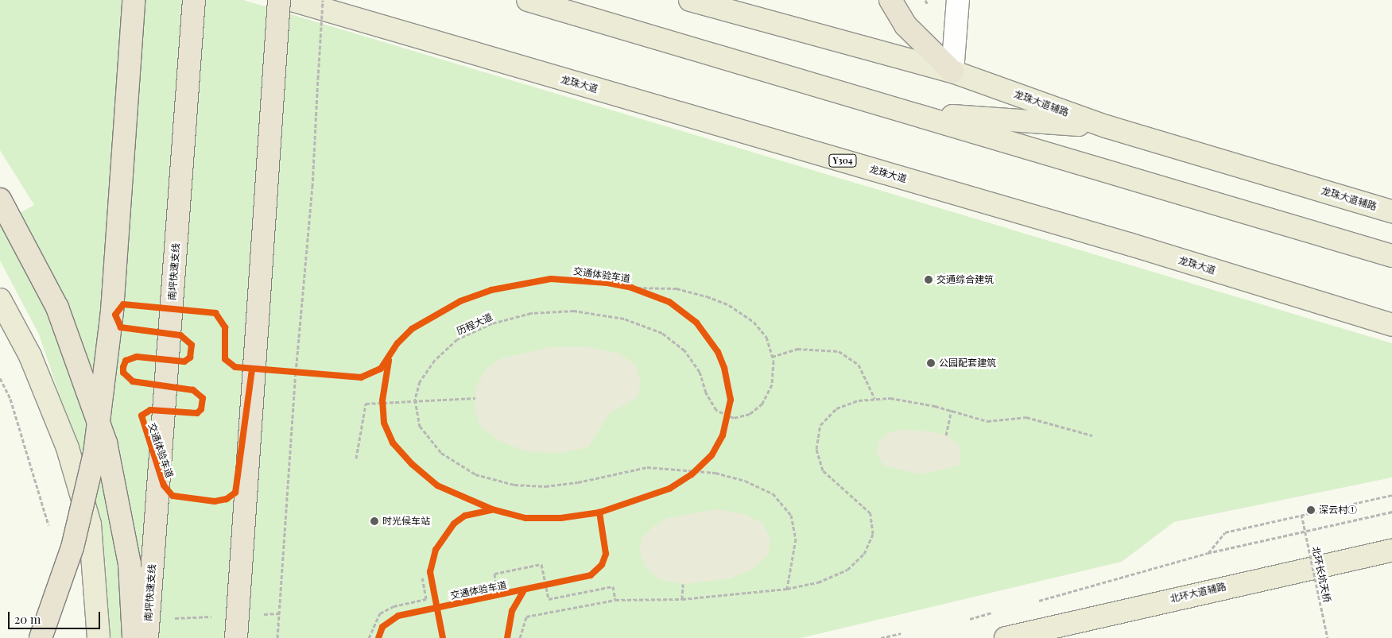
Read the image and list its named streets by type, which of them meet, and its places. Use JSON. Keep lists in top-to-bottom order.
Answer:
{
  "streets": {
    "highway": ["南坪快速支线"],
    "main road": [
      "龙珠大道",
      "龙珠大道辅路",
      "Y304",
      "北环大道辅路"
    ],
    "path": ["历程大道", "北环长坑天桥"],
    "cycle path": ["交通体验车道"]
  },
  "crossings": [
    ["交通体验车道", "历程大道"]
  ],
  "places": [
    "交通综合建筑",
    "公园配套建筑",
    "深云村①",
    "时光候车站"
  ],
  "scale_bar": "20 m"
}
